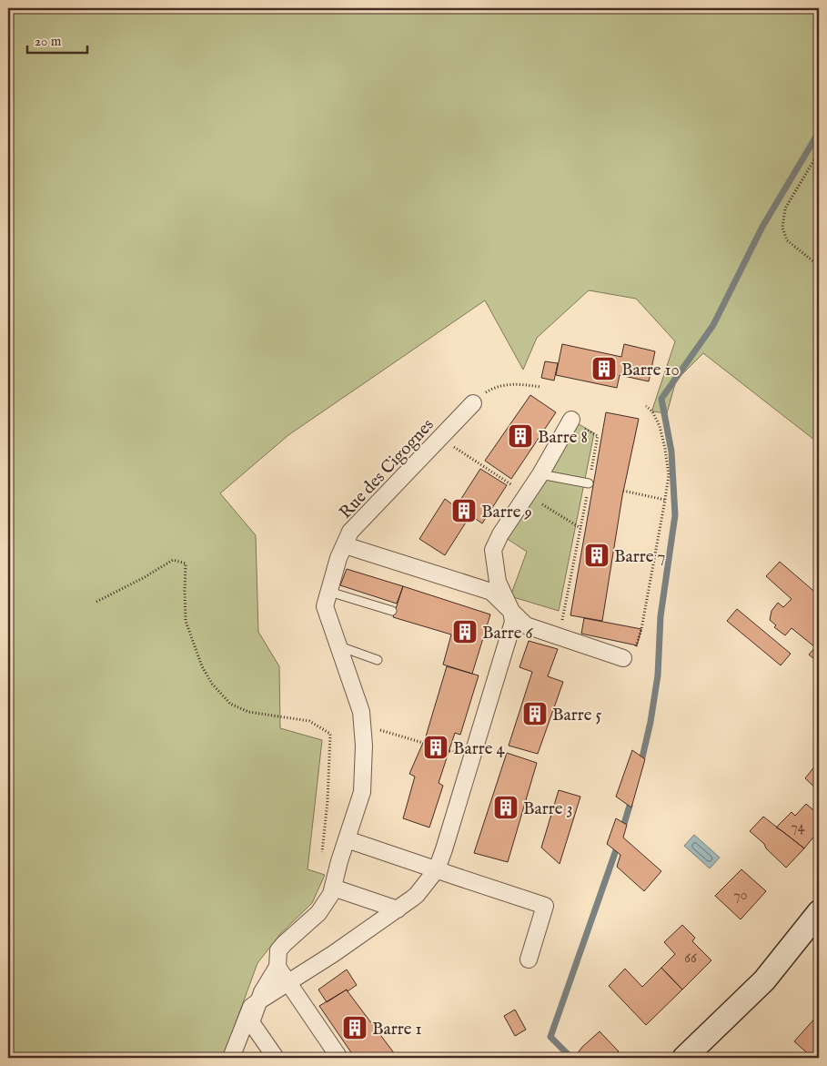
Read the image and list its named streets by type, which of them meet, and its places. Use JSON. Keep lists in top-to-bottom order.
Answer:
{
  "streets": {
    "street": ["Rue des Cigognes"]
  },
  "places": {
    "building": [
      "Barre 10",
      "Barre 8",
      "Barre 9",
      "Barre 7",
      "Barre 6",
      "Barre 5",
      "Barre 4",
      "Barre 3",
      "Barre 1"
    ]
  },
  "house_numbers": ["74", "70", "66"],
  "scale_bar": "20 m"
}
